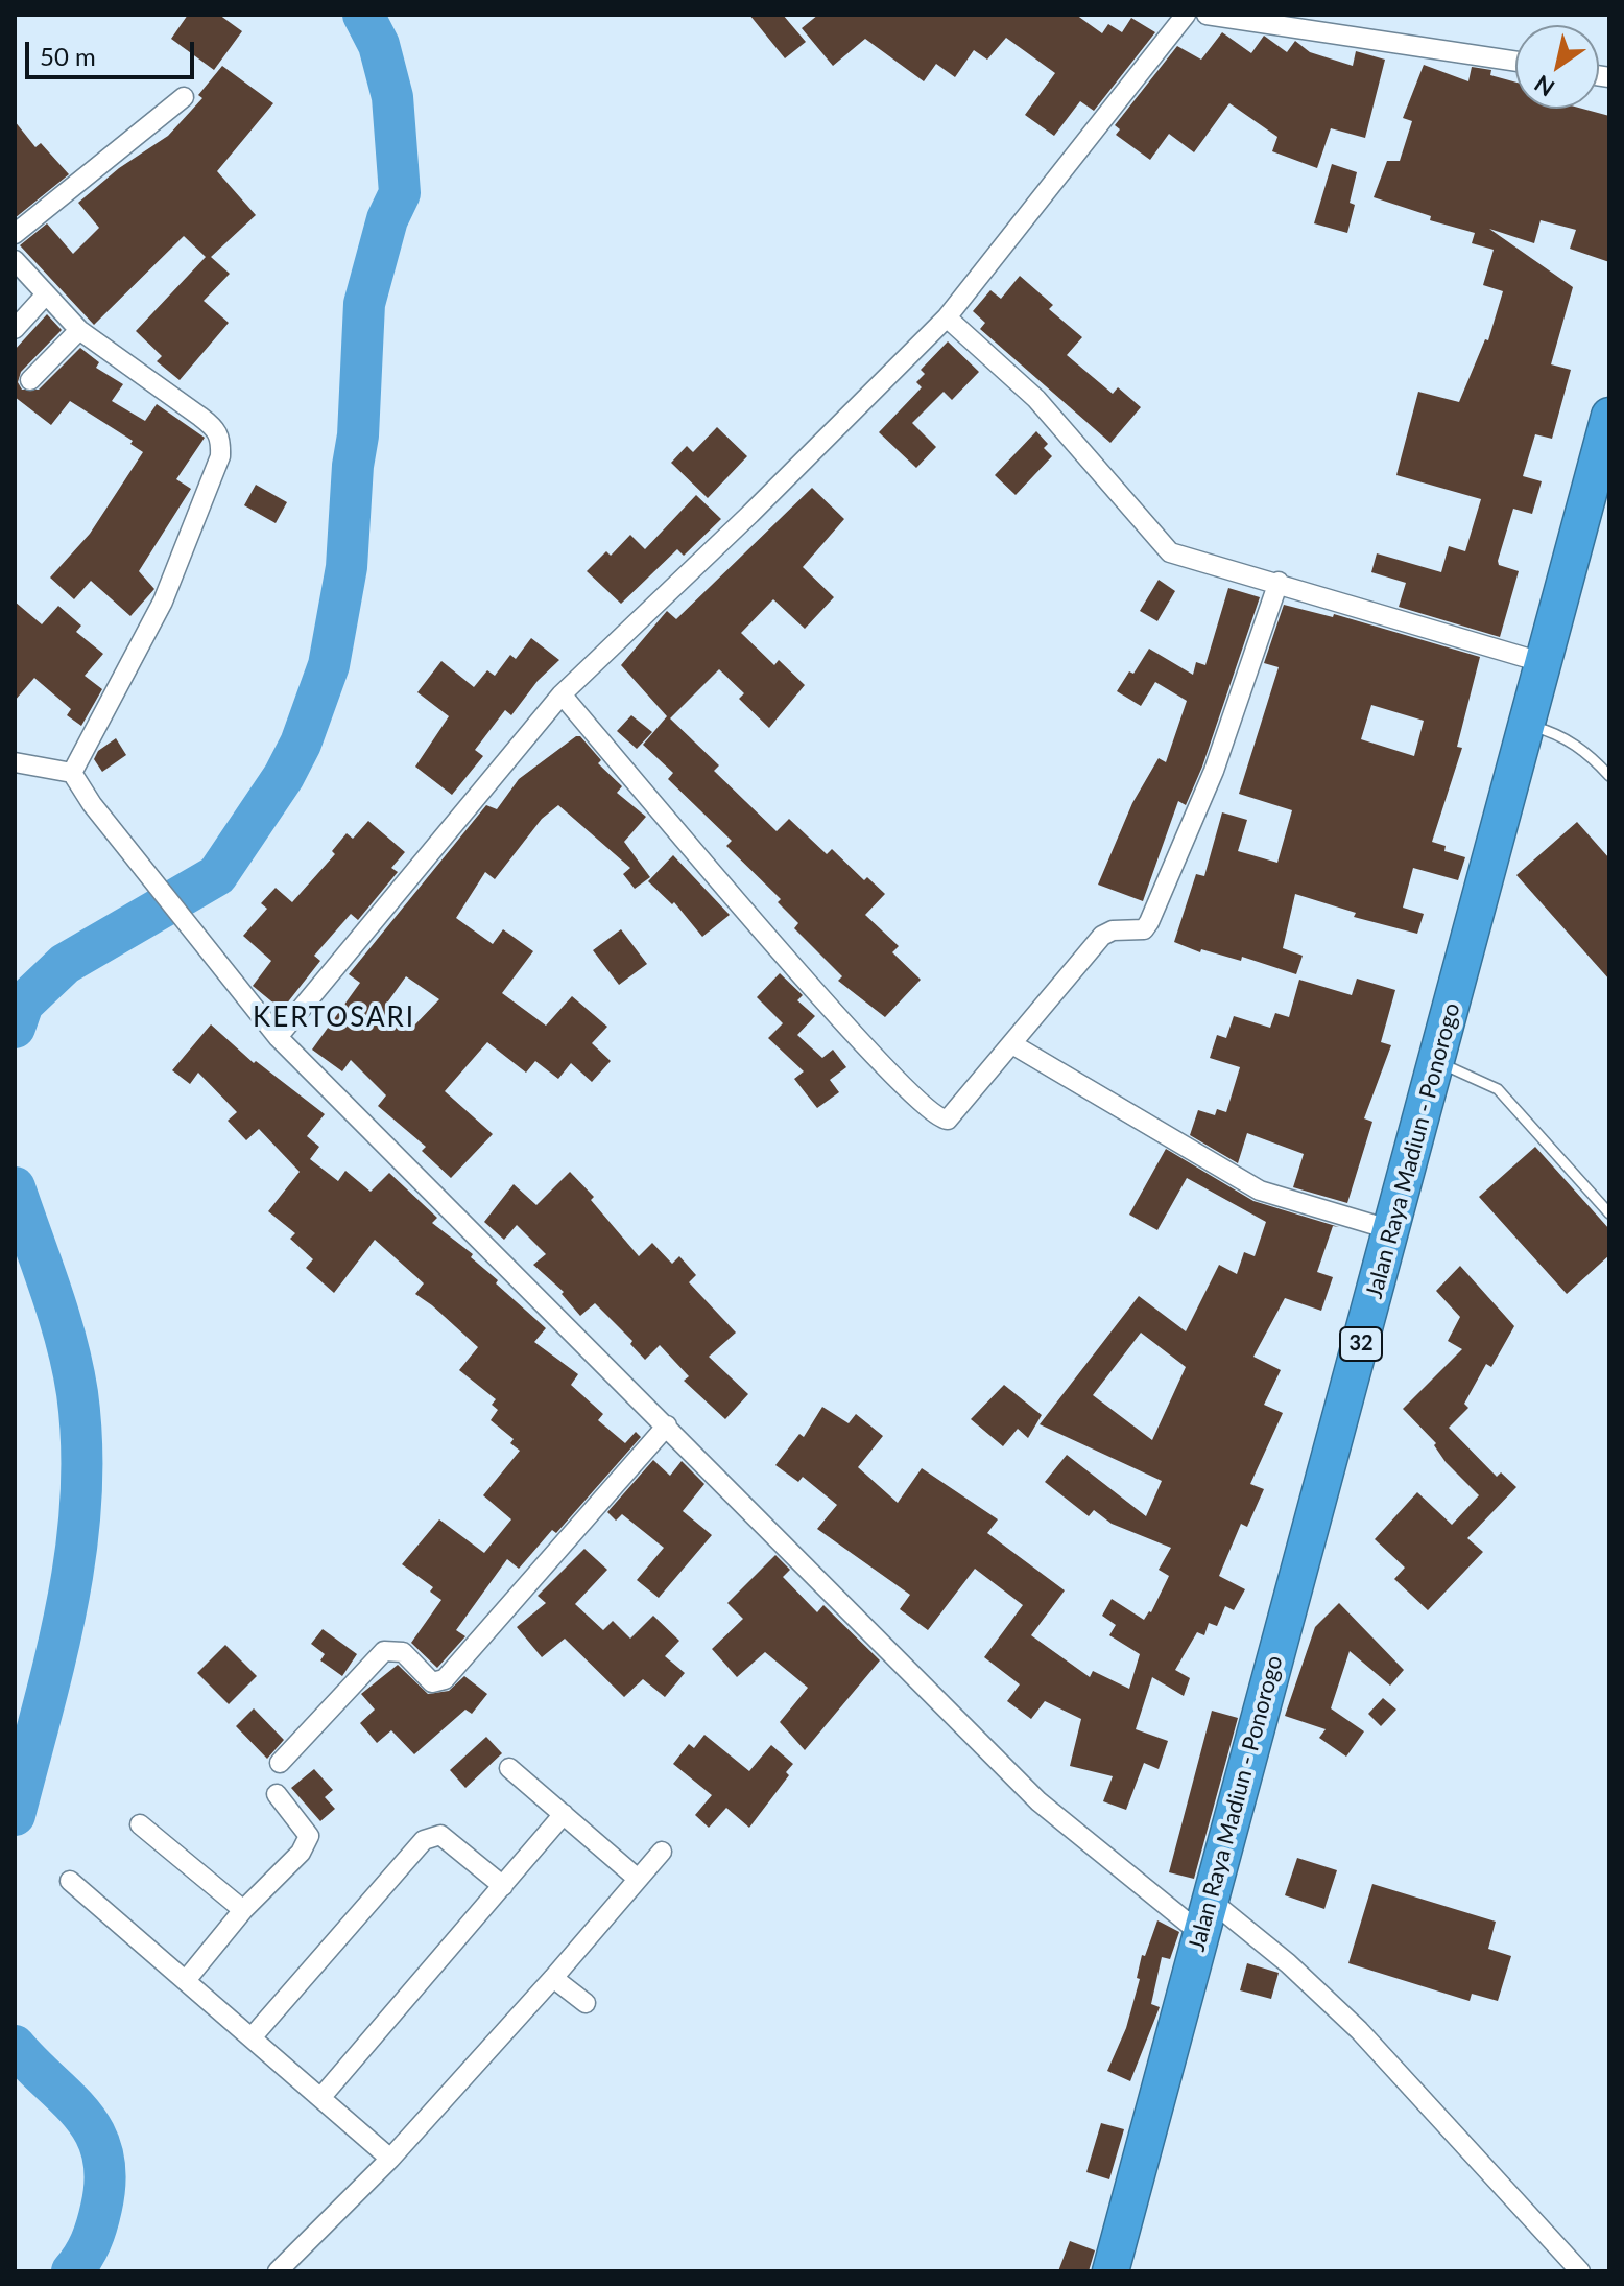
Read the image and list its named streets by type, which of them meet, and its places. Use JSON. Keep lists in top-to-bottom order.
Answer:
{
  "streets": {
    "highway": ["Jalan Raya Madiun - Ponorogo", "32"]
  },
  "districts": ["KERTOSARI"],
  "scale_bar": "50 m",
  "north": "bottom left"
}
